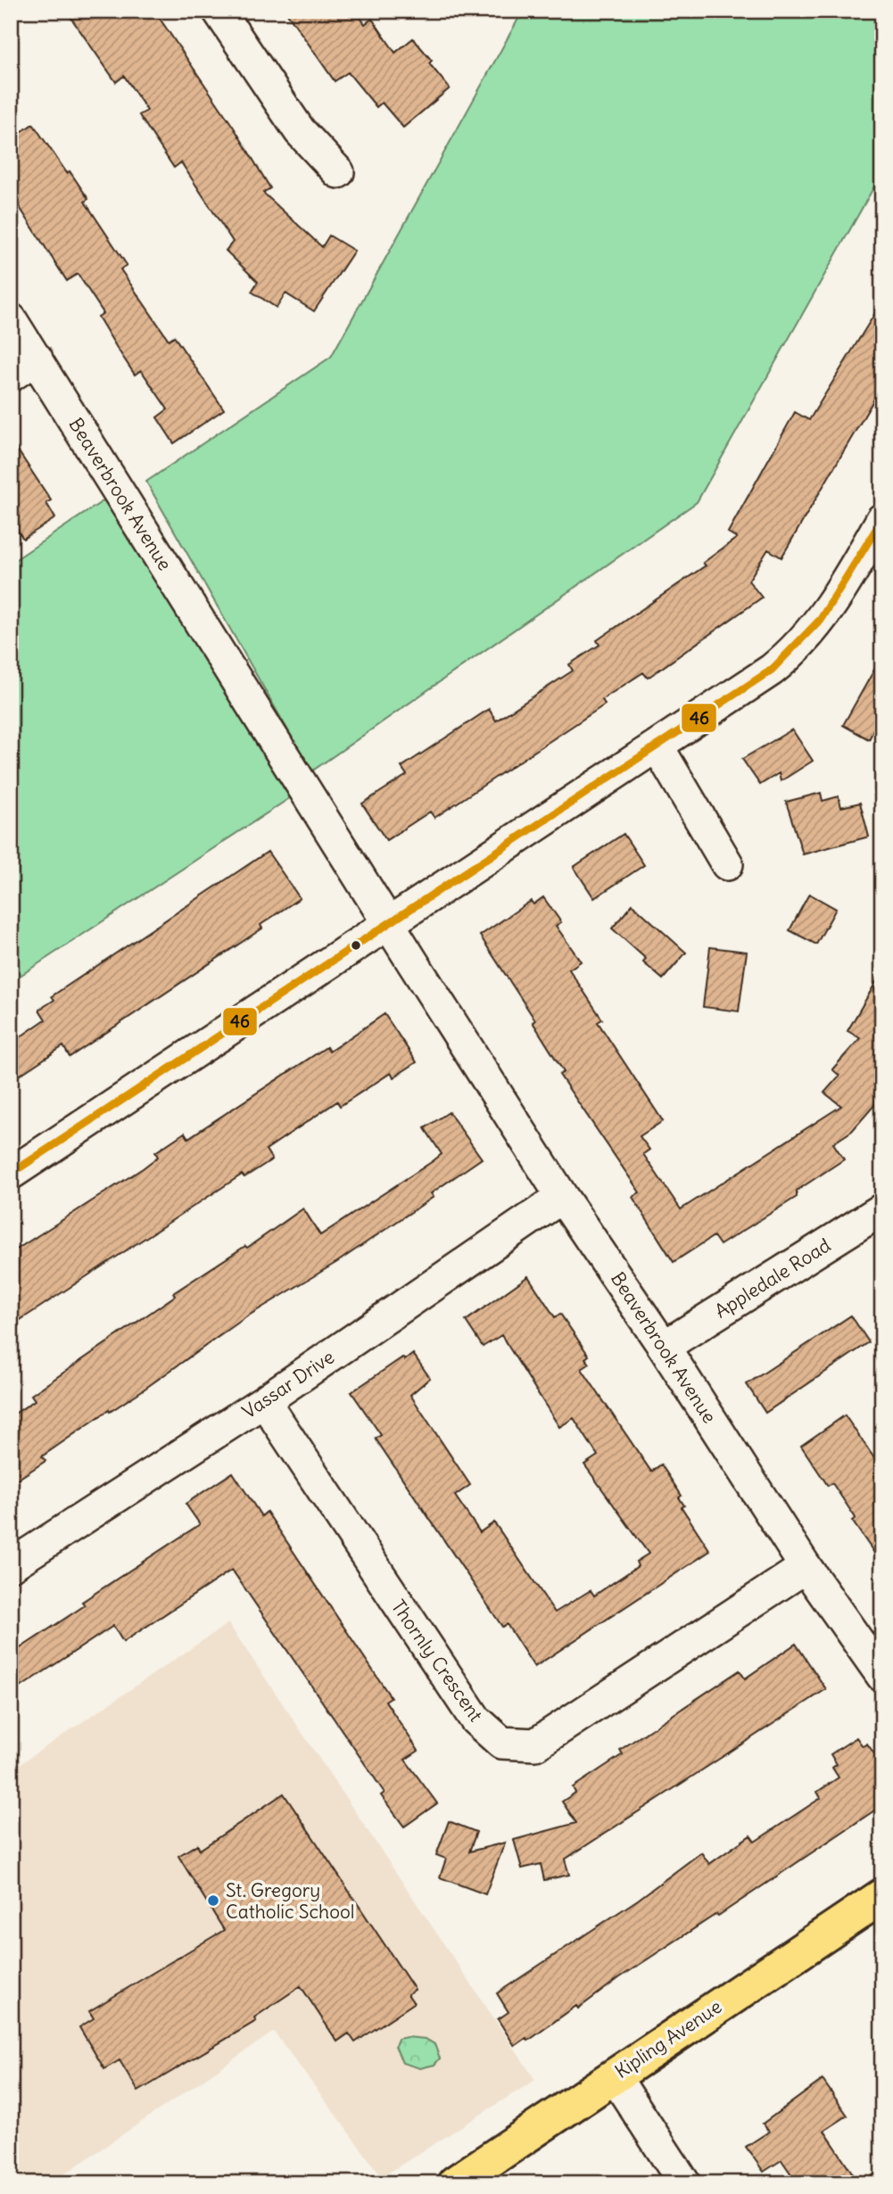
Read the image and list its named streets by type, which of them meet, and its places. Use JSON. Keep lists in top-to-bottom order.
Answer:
{
  "streets": {
    "main road": ["Kipling Avenue"],
    "street": [
      "Beaverbrook Avenue",
      "Appledale Road",
      "Vassar Drive",
      "Thornly Crescent"
    ]
  },
  "crossings": [
    ["Beaverbrook Avenue", "Appledale Road"],
    ["Beaverbrook Avenue", "Vassar Drive"],
    ["Beaverbrook Avenue", "Thornly Crescent"],
    ["Vassar Drive", "Thornly Crescent"]
  ],
  "places": ["St. Gregory Catholic School"],
  "lines": ["transit line 46"]
}
